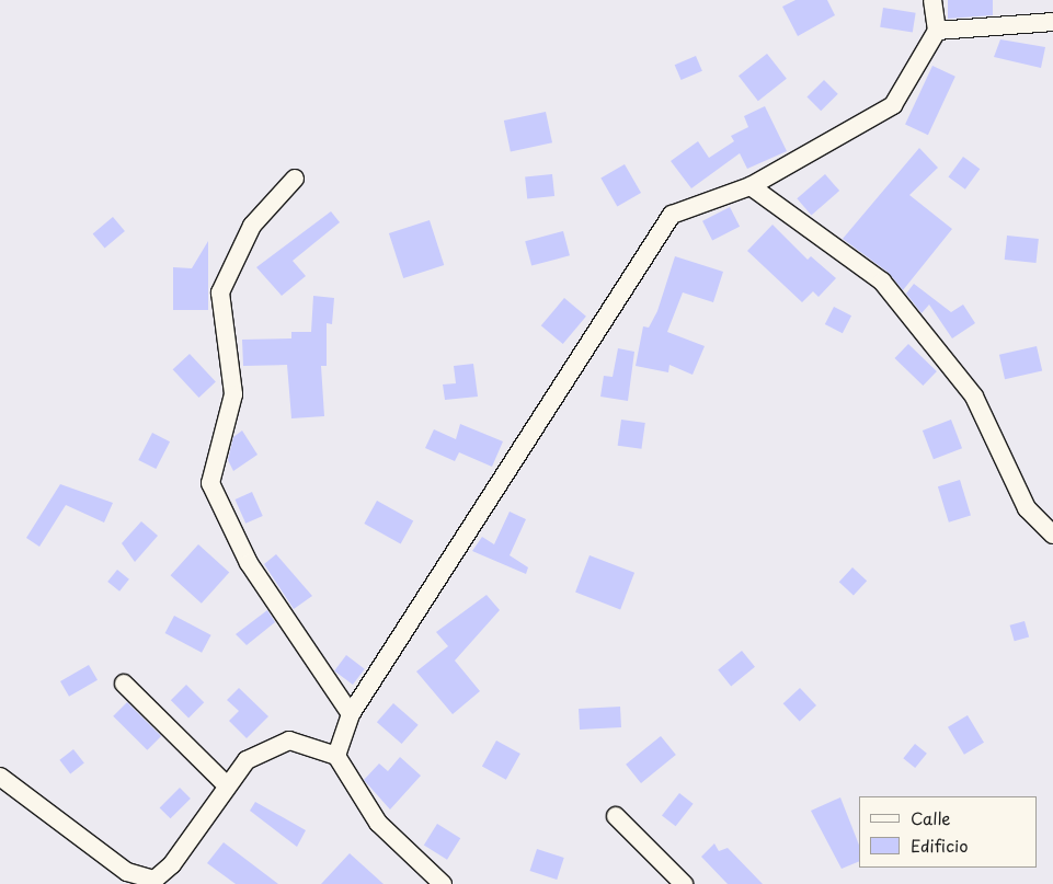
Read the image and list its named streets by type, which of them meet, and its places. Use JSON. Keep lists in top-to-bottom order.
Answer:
{
  "legend": ["Calle", "Edificio"]
}
